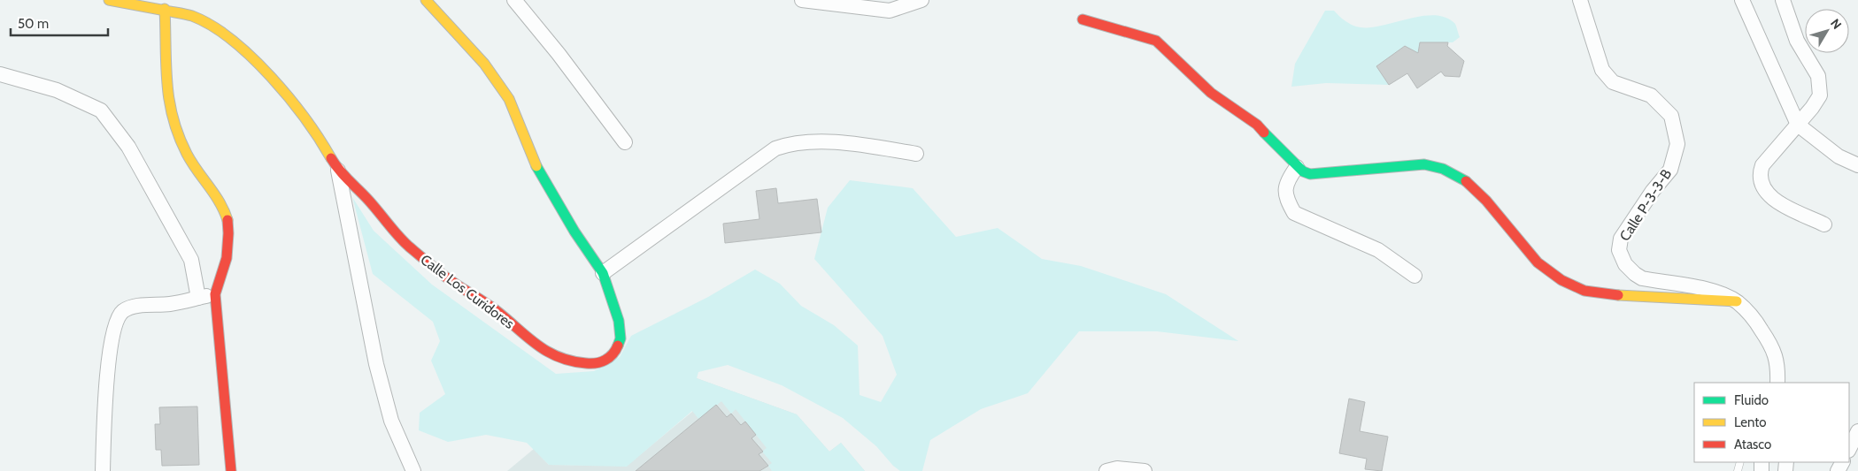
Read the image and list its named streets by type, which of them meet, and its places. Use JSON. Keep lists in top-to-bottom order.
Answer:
{
  "streets": {
    "street": ["Calle P-3-3-B", "Calle Los Curidores"]
  },
  "legend": ["Fluido", "Lento", "Atasco"],
  "scale_bar": "50 m",
  "north": "top right"
}
